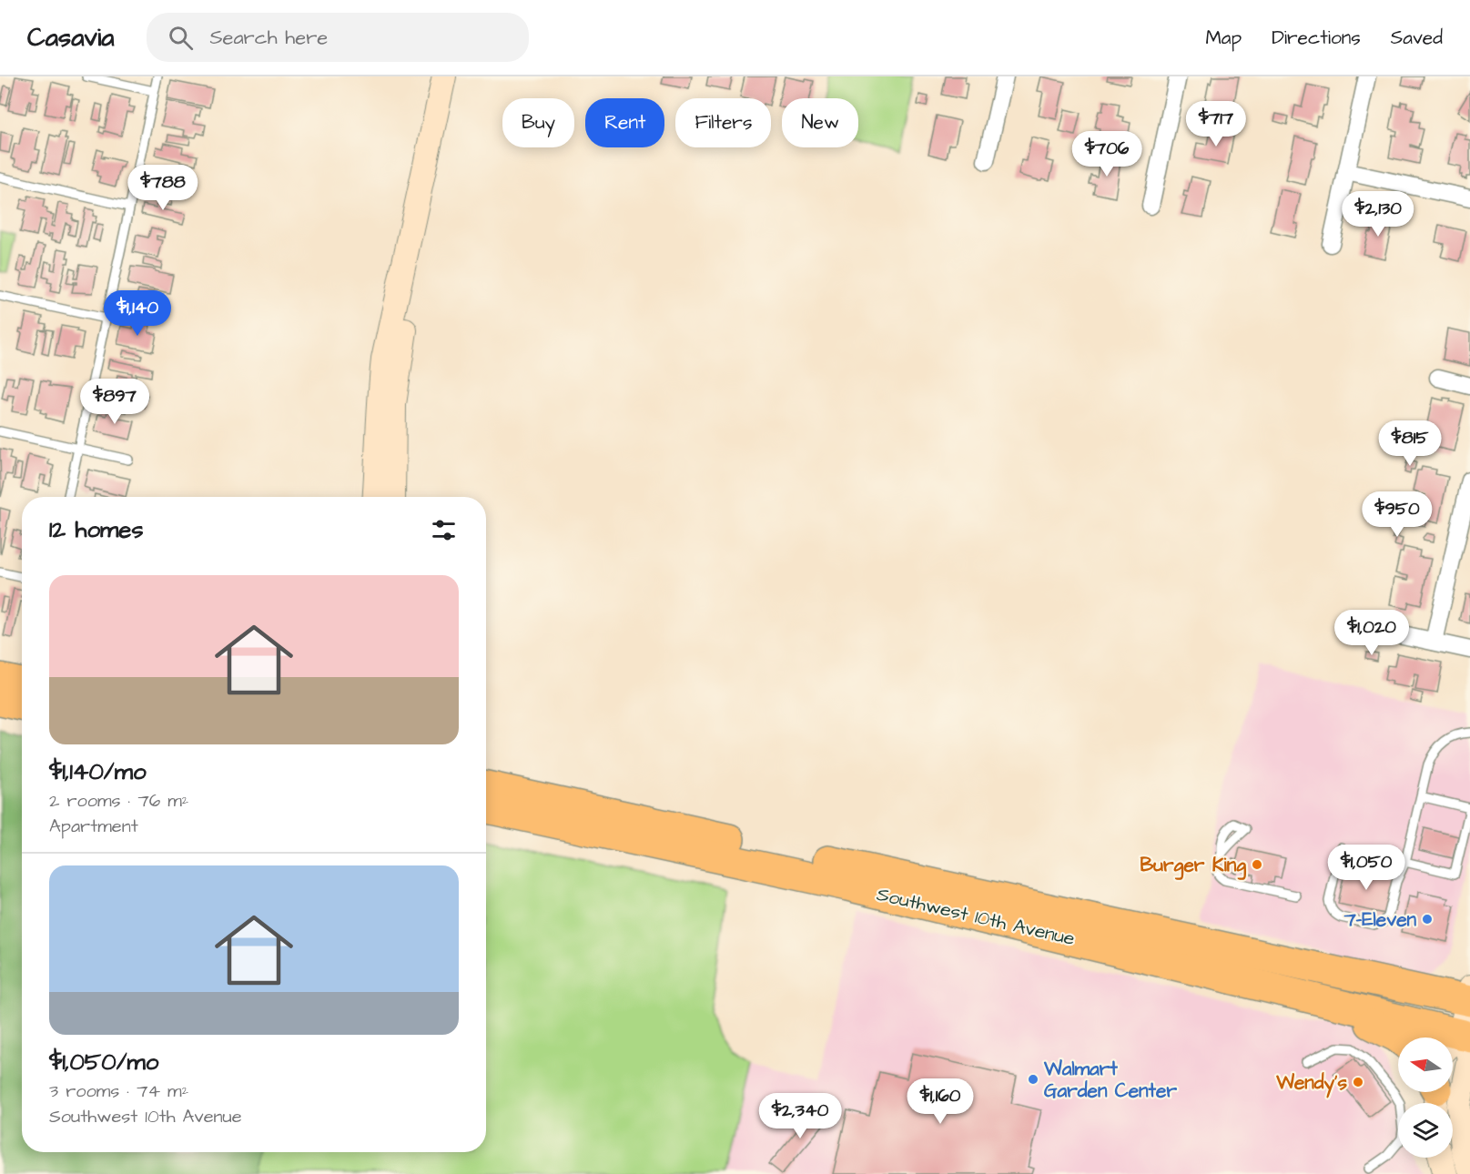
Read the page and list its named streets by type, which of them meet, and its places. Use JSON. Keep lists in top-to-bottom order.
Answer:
{
  "streets": {
    "highway": ["Southwest 10th Avenue"]
  },
  "places": [
    "Burger King",
    "7-Eleven",
    "Walmart Garden Center",
    "Wendy's"
  ],
  "north": "left",
  "page": {
    "header": "Casavia",
    "search": "Search here",
    "nav": ["Map", "Directions", "Saved"],
    "chip": [
      "Buy",
      "Rent",
      "Filters",
      "New"
    ],
    "price": [
      "$717",
      "$706",
      "$788",
      "$2,130",
      "$1,140",
      "$897",
      "$815",
      "$950",
      "$1,020",
      "$1,050",
      "$1,160",
      "$2,340"
    ],
    "heading": "12 homes",
    "list": [
      {
        "name": "$1,140/mo",
        "note": "2 rooms · 76 m² · Apartment"
      },
      {
        "name": "$1,050/mo",
        "note": "3 rooms · 74 m² · Southwest 10th Avenue"
      }
    ]
  }
}
